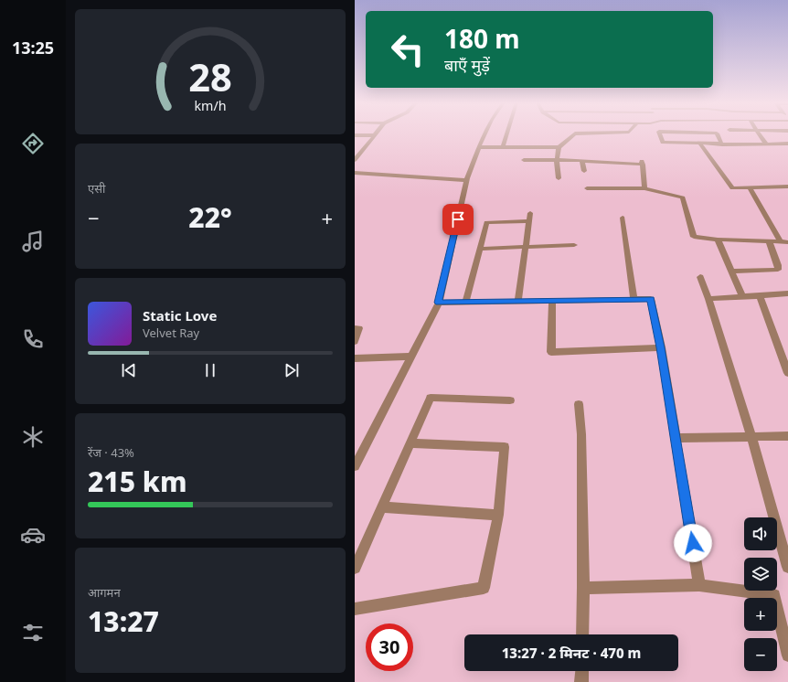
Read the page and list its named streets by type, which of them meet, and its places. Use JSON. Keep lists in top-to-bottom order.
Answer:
{
  "page": {
    "tabs": "13:25",
    "turn": ["180 m", "बाएँ मुड़ें"],
    "tile": [
      "एसी",
      ["रेंज · 43%", "215 km"],
      ["आगमन", "13:27"]
    ],
    "heat": ["−", "22°", "+"],
    "song": ["Static Love", "Velvet Ray"],
    "map_buttons": ["+", "−"],
    "limit": "30",
    "trip": "13:27 · 2 मिनट · 470 m",
    "gauge": ["28", "km/h"]
  }
}
